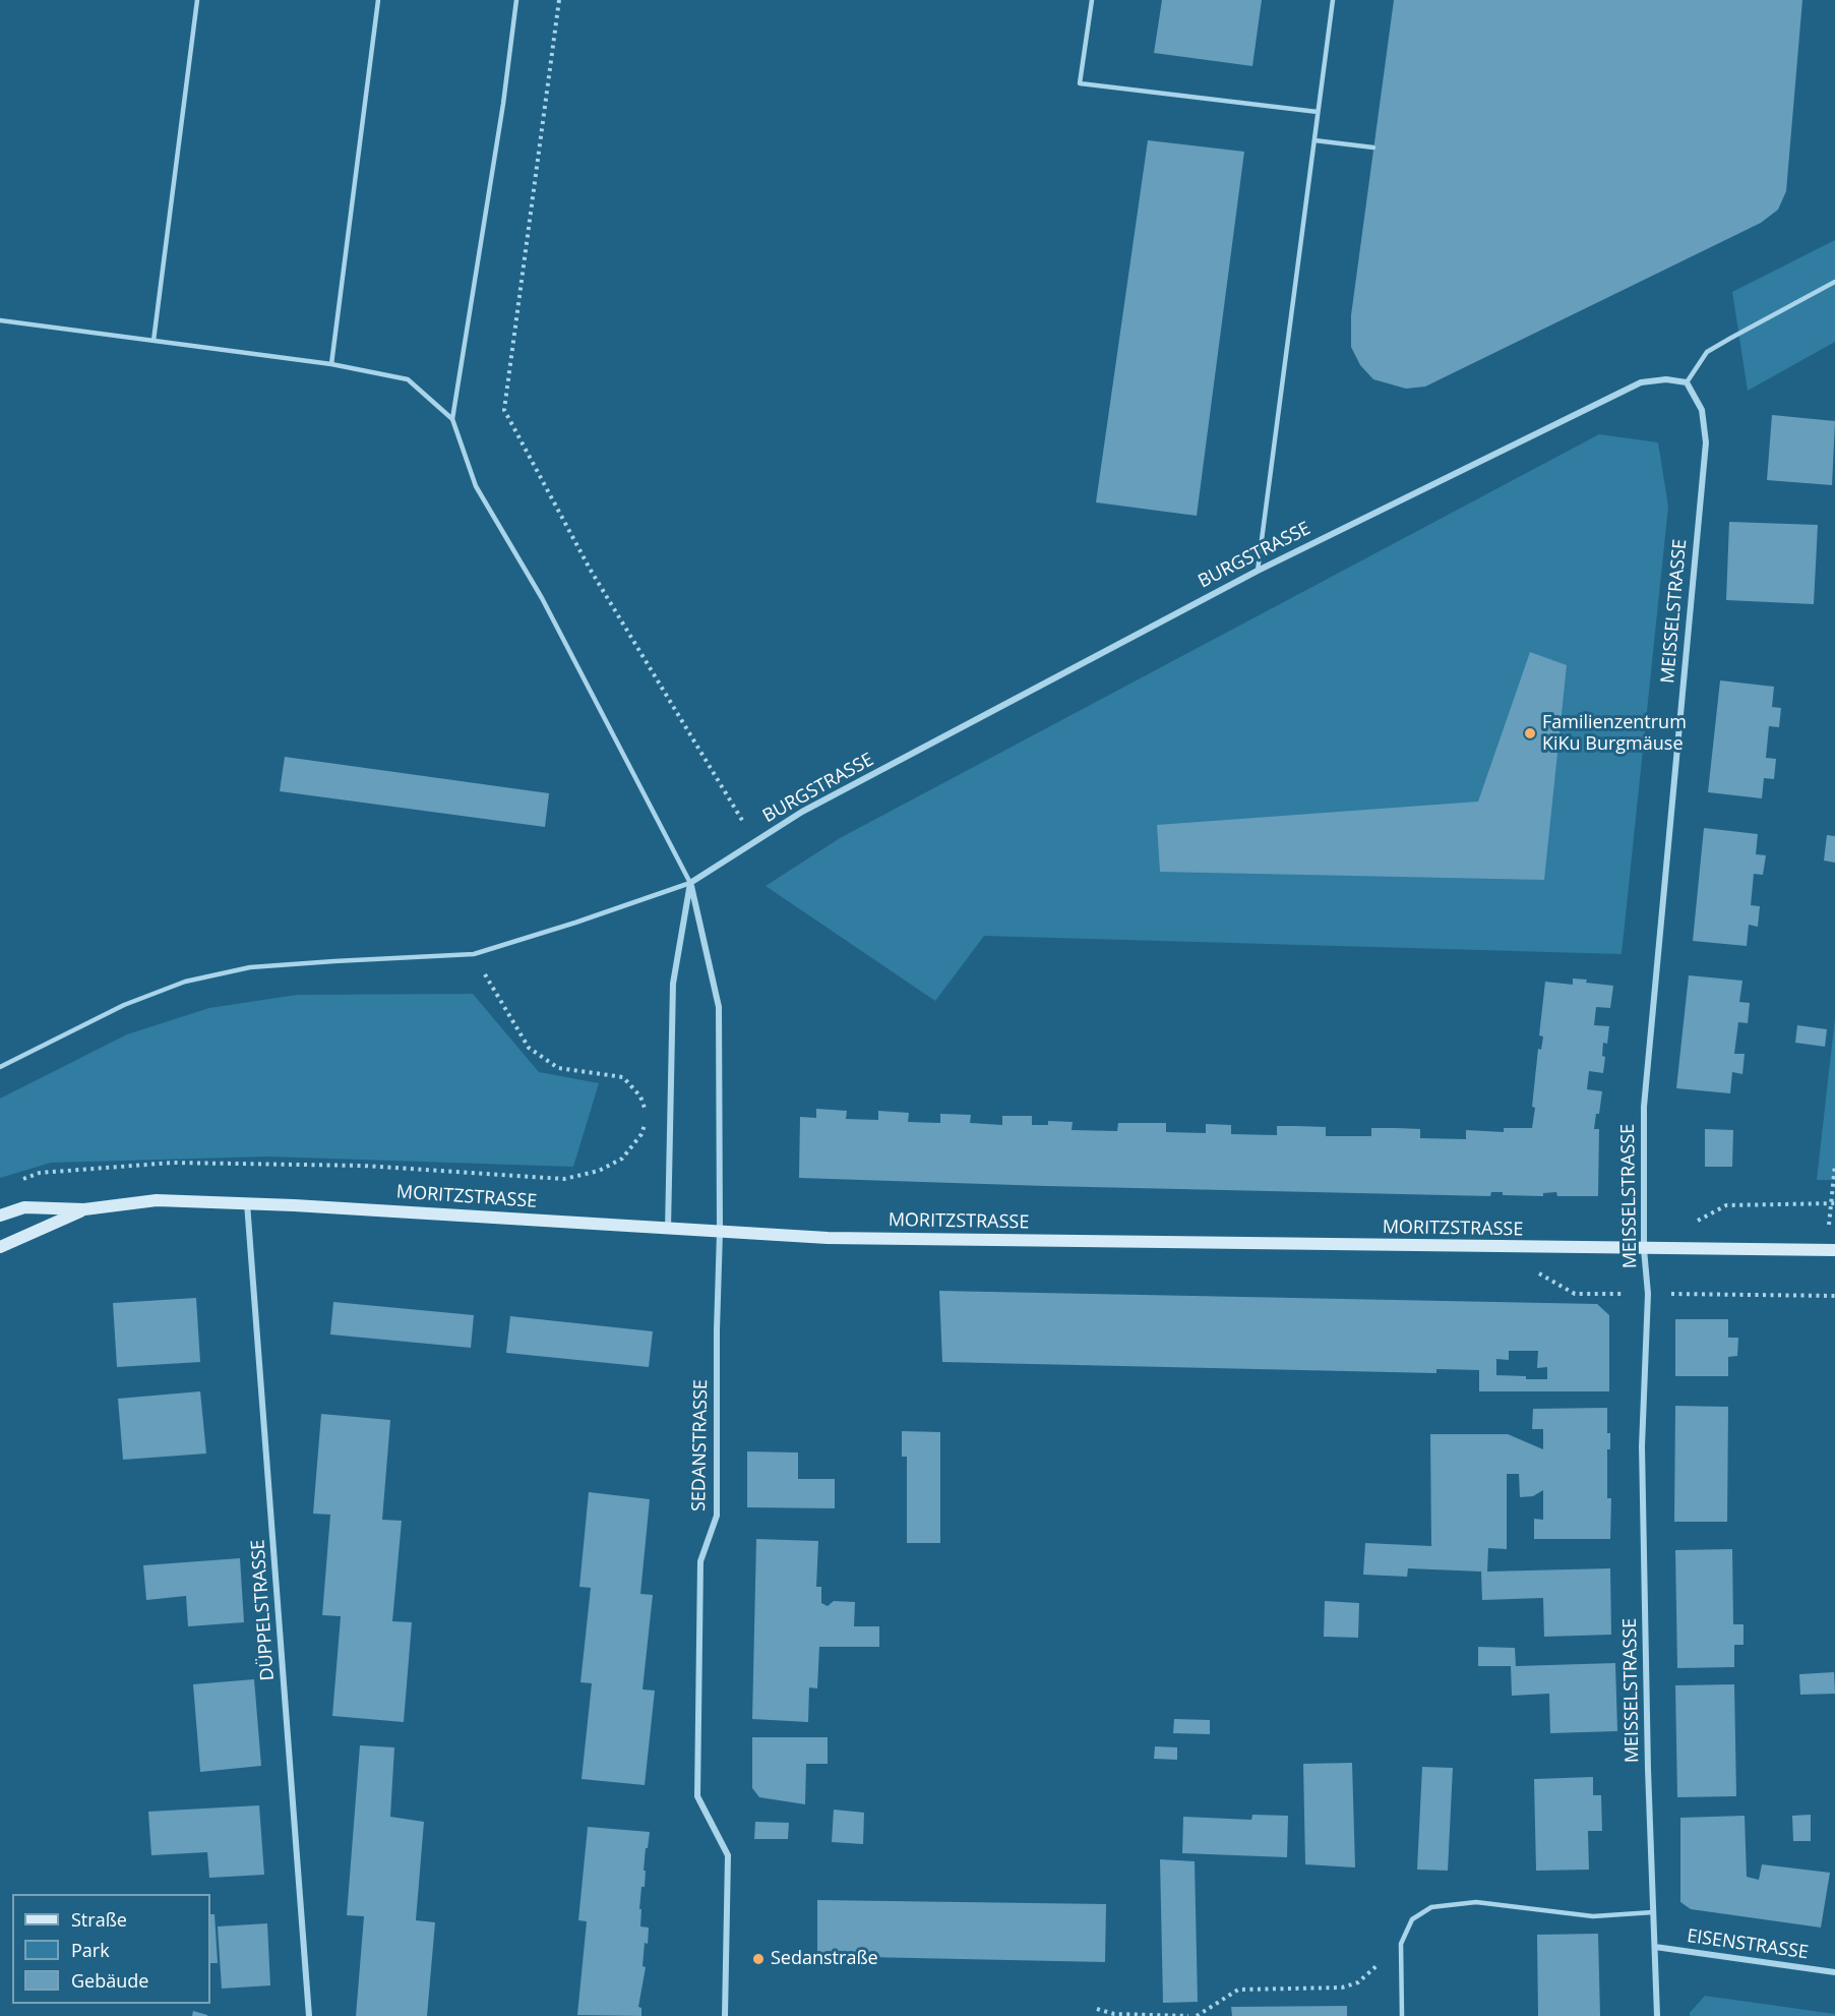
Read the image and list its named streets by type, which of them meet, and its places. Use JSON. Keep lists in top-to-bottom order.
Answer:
{
  "streets": {
    "main road": ["MORITZSTRASSE"],
    "street": [
      "BURGSTRASSE",
      "MEISSELSTRASSE",
      "SEDANSTRASSE",
      "DÜPPELSTRASSE",
      "EISENSTRASSE"
    ]
  },
  "crossings": [
    ["BURGSTRASSE", "MEISSELSTRASSE"],
    ["MEISSELSTRASSE", "MORITZSTRASSE"],
    ["MEISSELSTRASSE", "EISENSTRASSE"],
    ["MORITZSTRASSE", "SEDANSTRASSE"],
    ["MORITZSTRASSE", "DÜPPELSTRASSE"]
  ],
  "places": ["Familienzentrum KiKu Burgmäuse", "Sedanstraße"],
  "legend": ["Straße", "Park", "Gebäude"]
}
